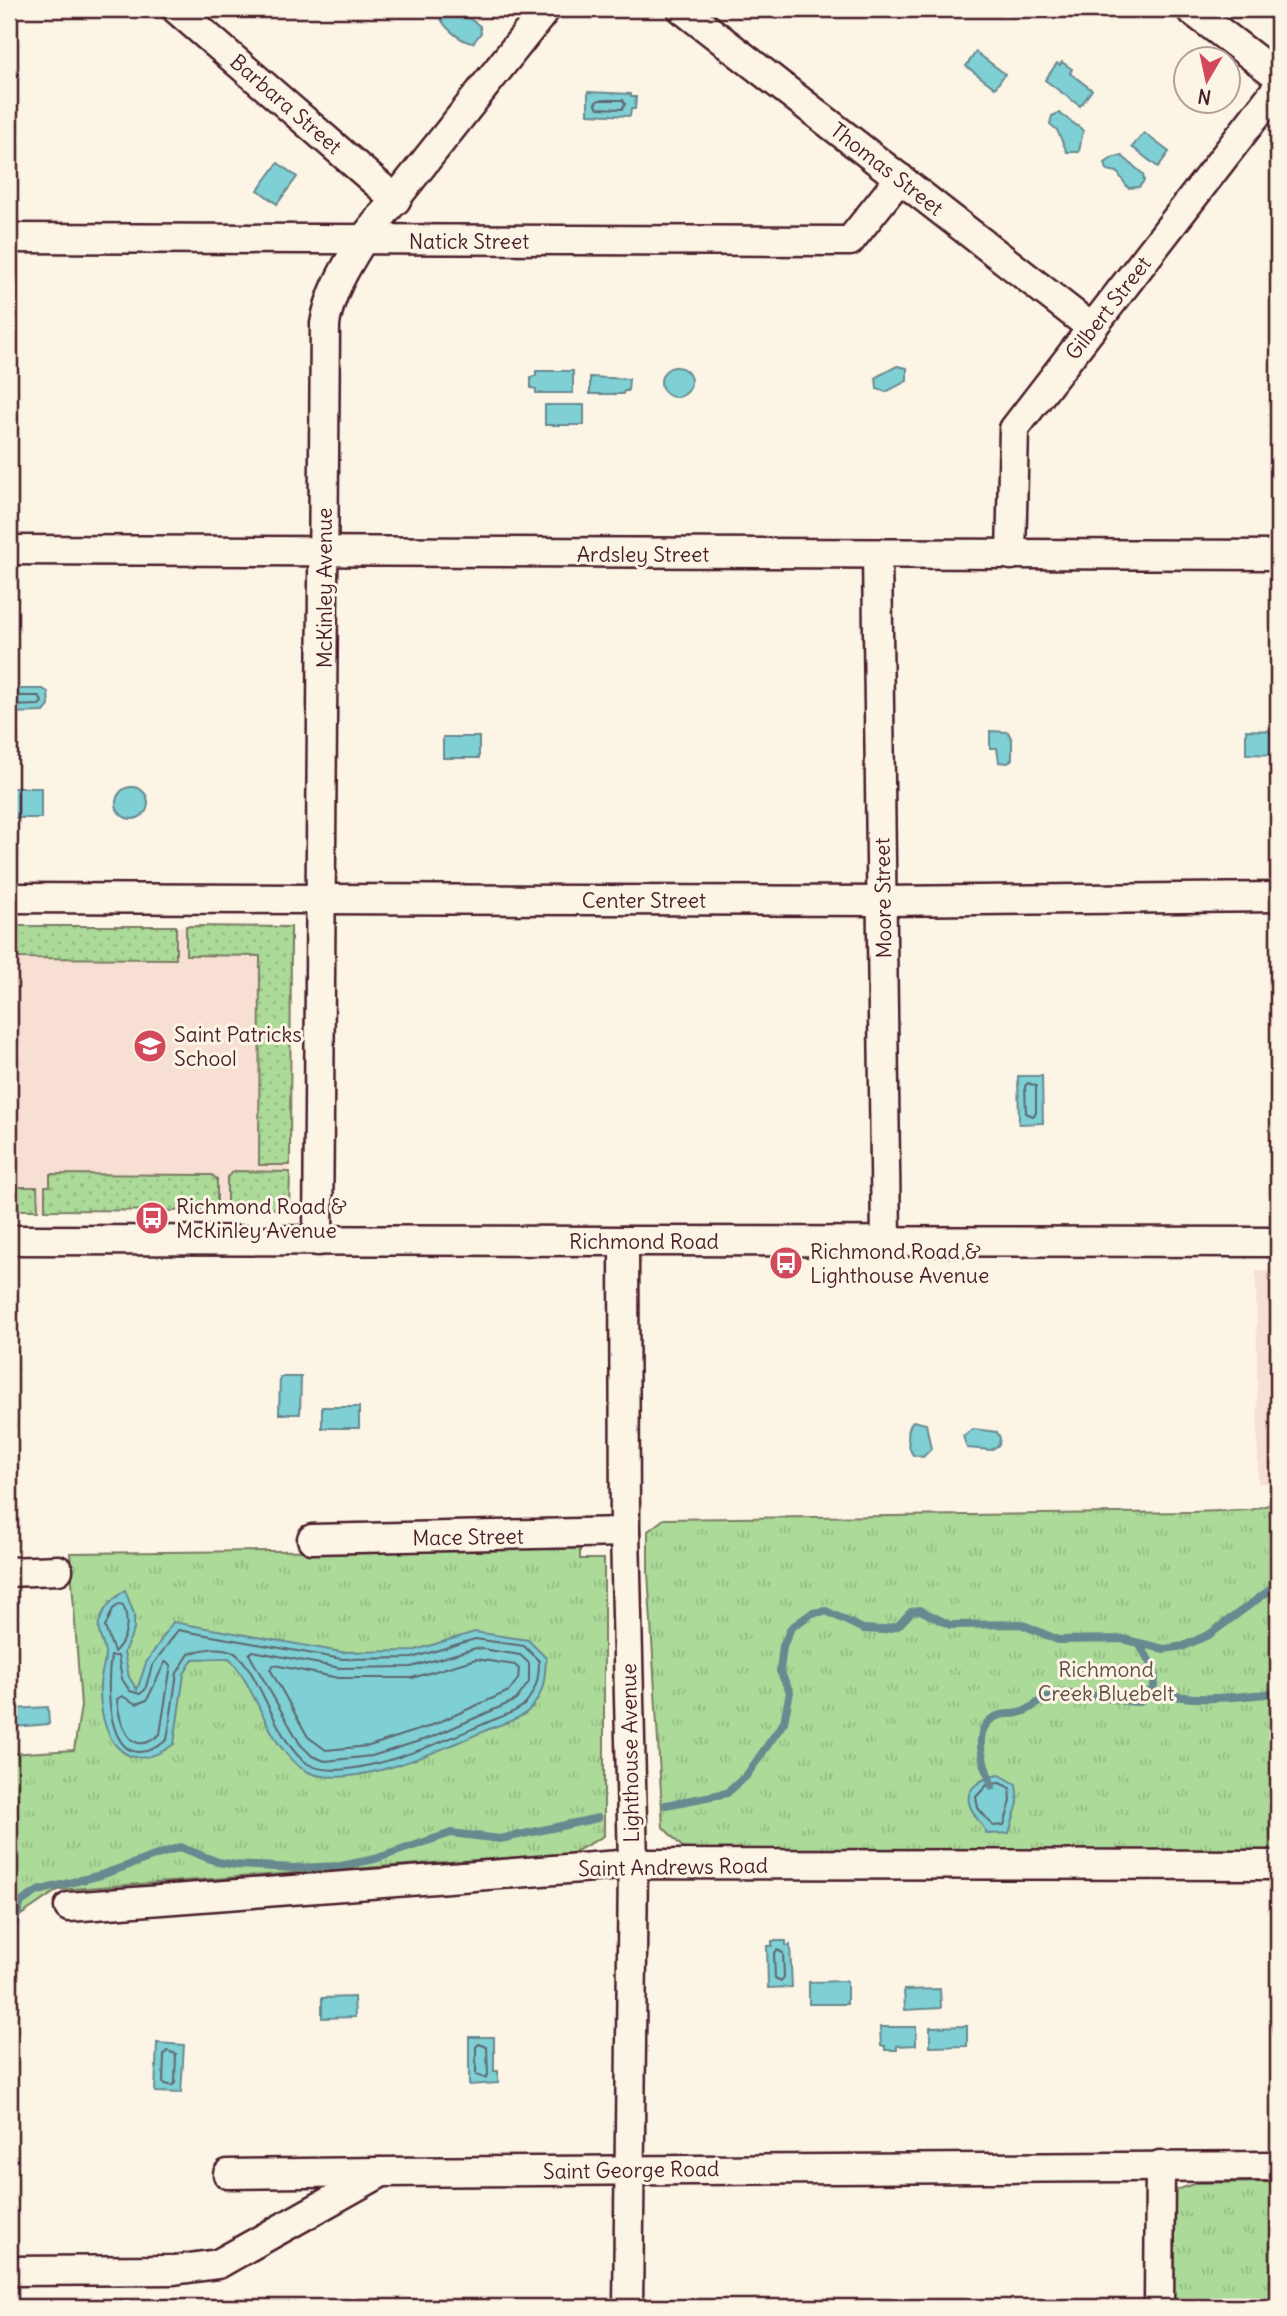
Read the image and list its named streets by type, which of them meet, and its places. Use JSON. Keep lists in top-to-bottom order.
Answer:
{
  "streets": {
    "street": [
      "Barbara Street",
      "Thomas Street",
      "Natick Street",
      "Gilbert Street",
      "Ardsley Street",
      "McKinley Avenue",
      "Moore Street",
      "Center Street",
      "Richmond Road",
      "Mace Street",
      "Lighthouse Avenue",
      "Saint Andrews Road",
      "Saint George Road"
    ]
  },
  "crossings": [
    ["Barbara Street", "McKinley Avenue"],
    ["Thomas Street", "Natick Street"],
    ["Thomas Street", "Gilbert Street"],
    ["Natick Street", "McKinley Avenue"],
    ["Gilbert Street", "Ardsley Street"],
    ["Ardsley Street", "McKinley Avenue"],
    ["Ardsley Street", "Moore Street"],
    ["McKinley Avenue", "Center Street"],
    ["McKinley Avenue", "Richmond Road"],
    ["Moore Street", "Center Street"],
    ["Moore Street", "Richmond Road"],
    ["Richmond Road", "Lighthouse Avenue"],
    ["Mace Street", "Lighthouse Avenue"],
    ["Lighthouse Avenue", "Saint Andrews Road"],
    ["Lighthouse Avenue", "Saint George Road"]
  ],
  "parks": ["Richmond Creek Bluebelt"],
  "places": {
    "school or university": ["Saint Patricks School"],
    "bus stop": ["Richmond Road & McKinley Avenue", "Richmond Road & Lighthouse Avenue"]
  },
  "north": "bottom"
}
